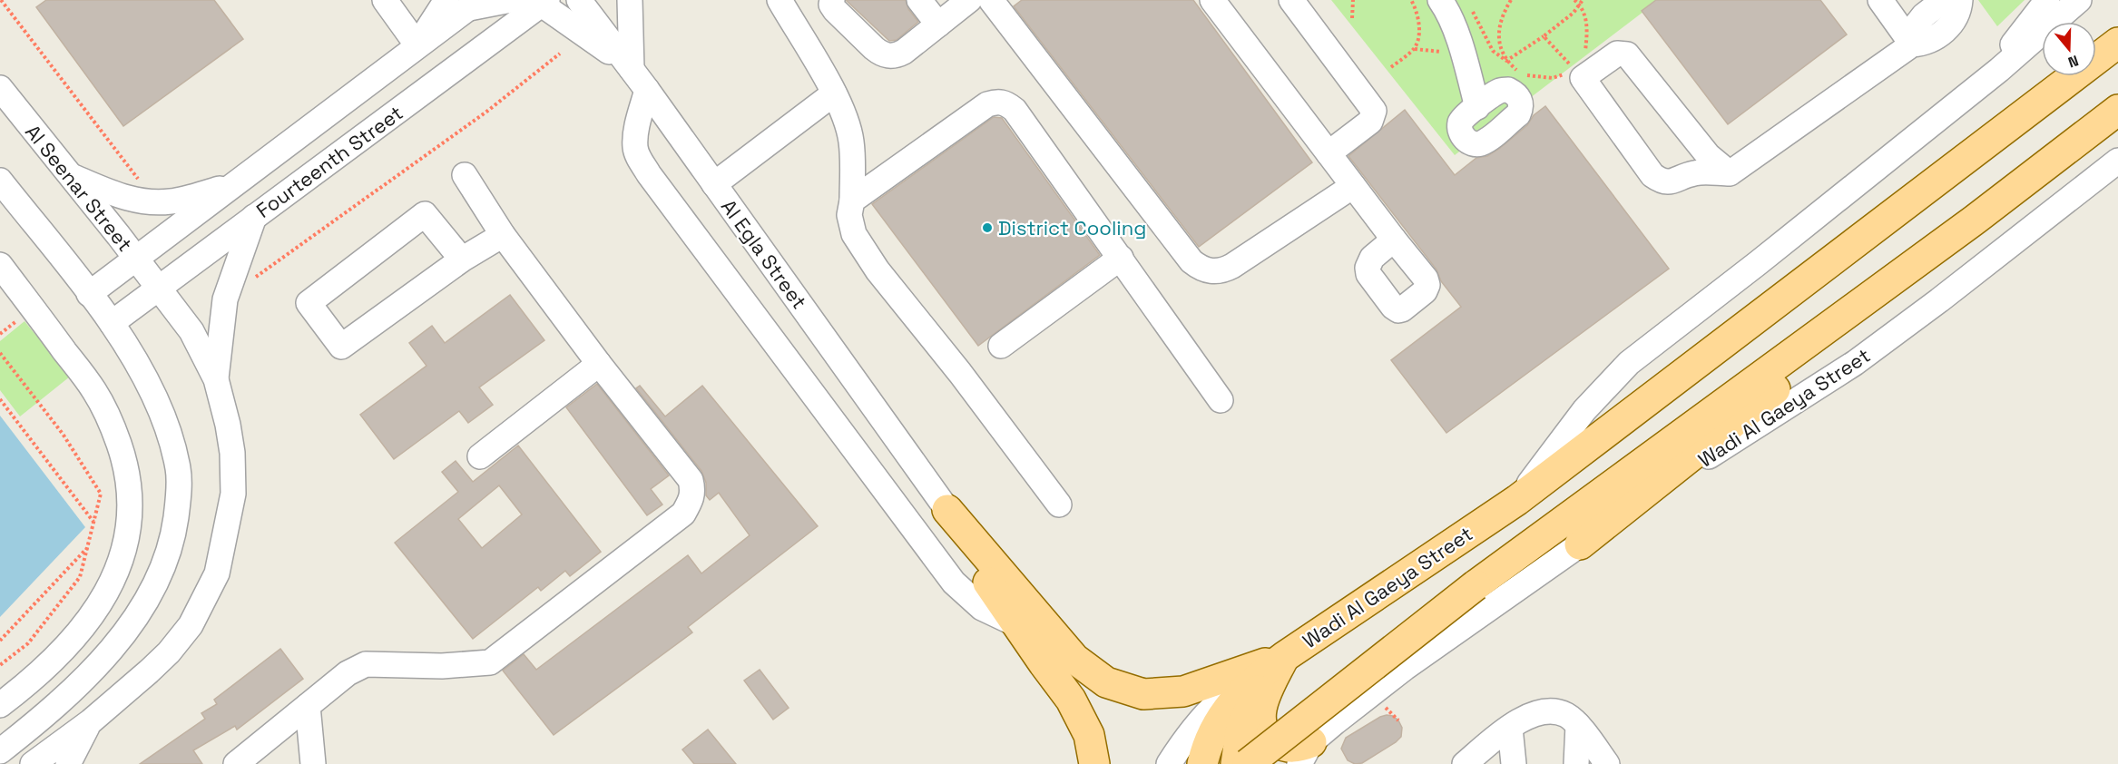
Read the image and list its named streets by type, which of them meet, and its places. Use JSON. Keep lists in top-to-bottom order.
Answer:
{
  "streets": {
    "main road": ["Wadi Al Gaeya Street"],
    "street": ["Fourteenth Street", "Al Seenar Street", "Al Egla Street"]
  },
  "crossings": [
    ["Fourteenth Street", "Al Seenar Street"]
  ],
  "places": ["District Cooling"],
  "north": "bottom"
}
